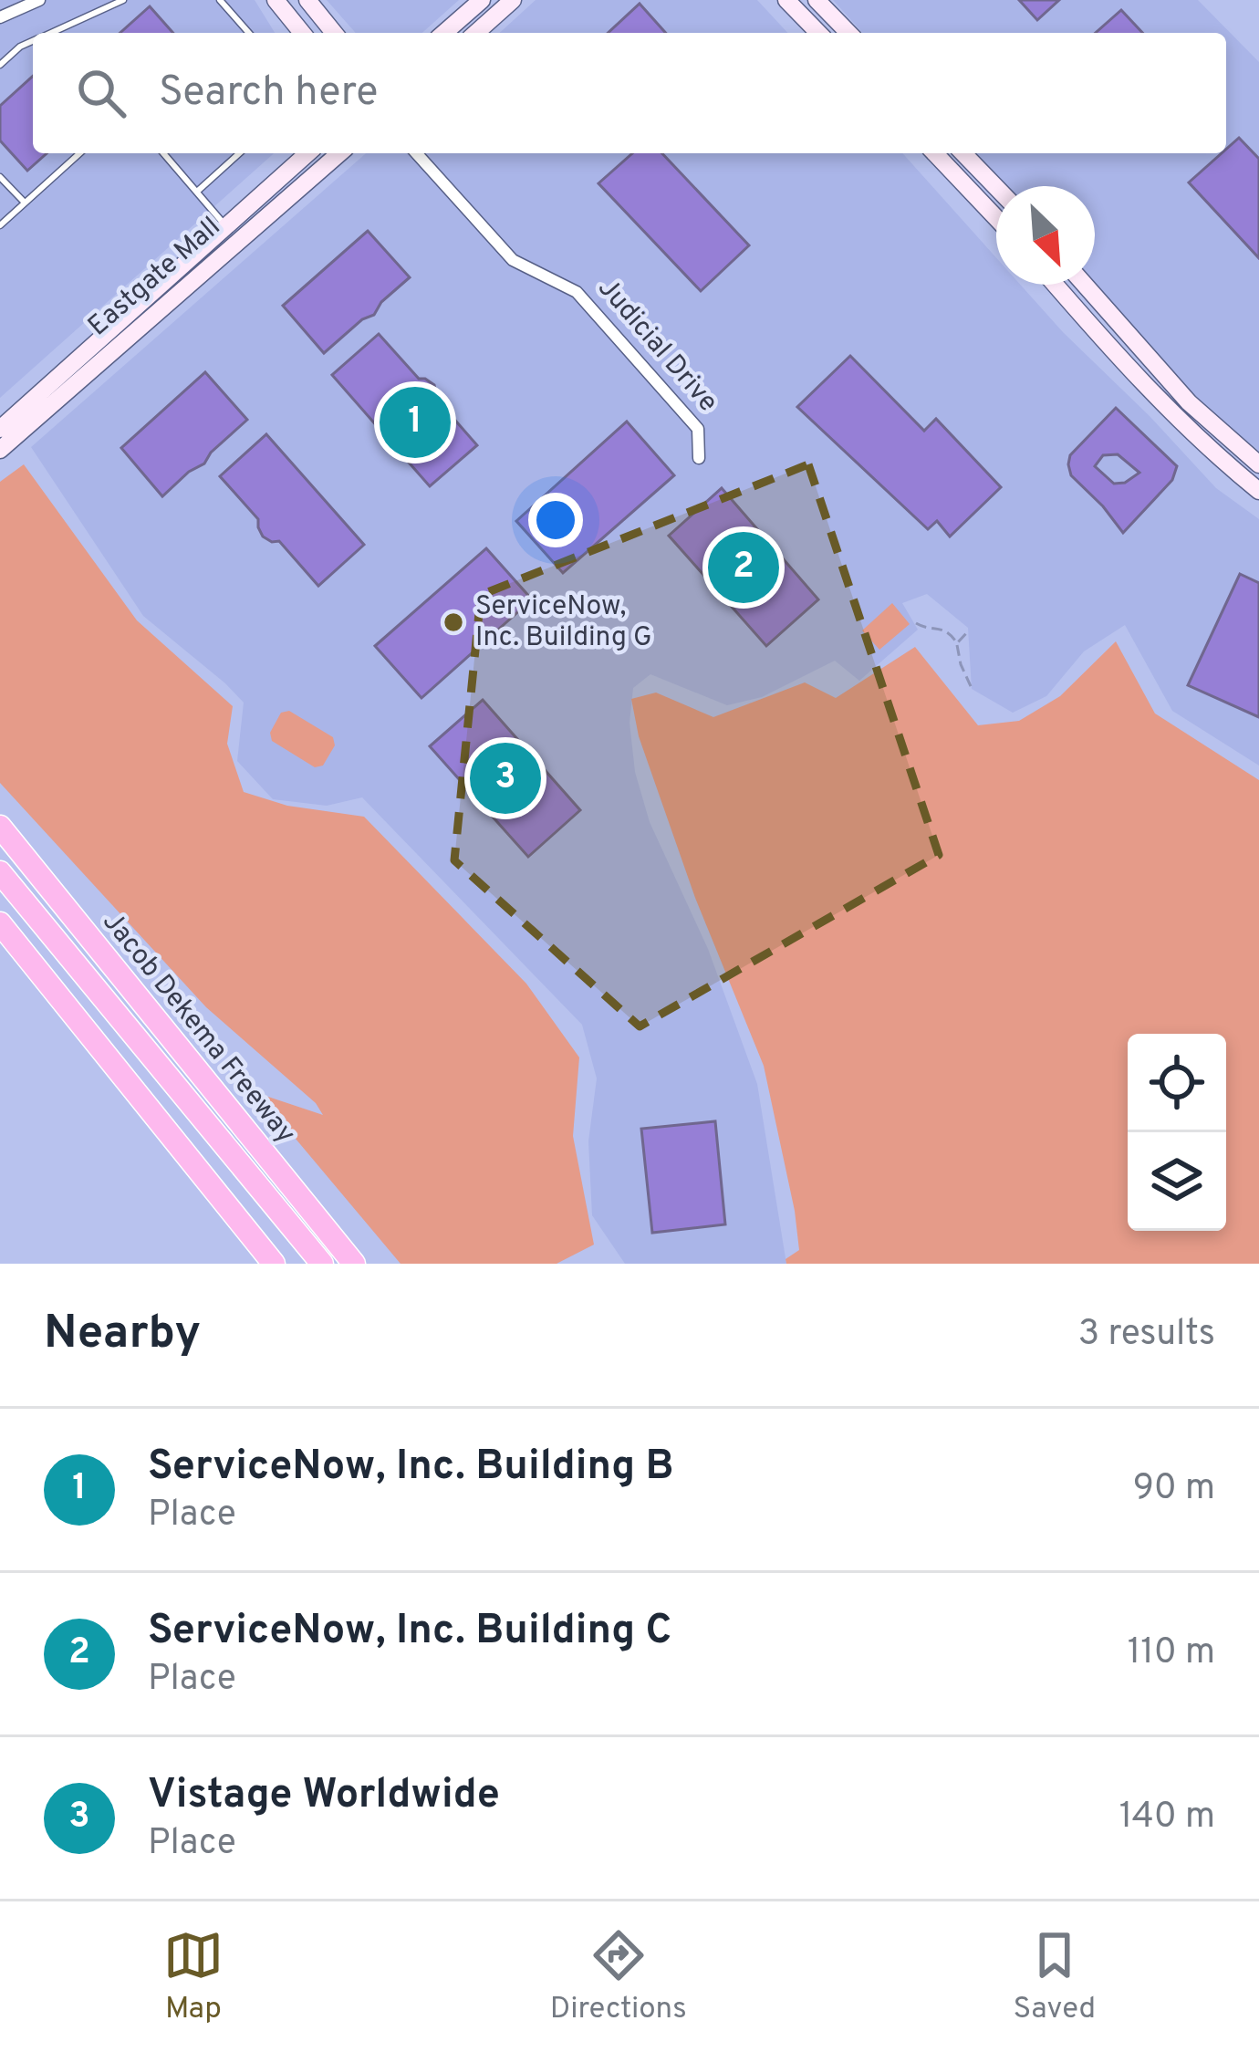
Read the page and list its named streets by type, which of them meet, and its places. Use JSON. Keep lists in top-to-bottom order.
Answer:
{
  "streets": {
    "highway": ["Jacob Dekema Freeway"],
    "main road": ["Eastgate Mall"],
    "street": ["Judicial Drive"]
  },
  "places": ["ServiceNow, Inc. Building G"],
  "north": "bottom right",
  "page": {
    "search": "Search here",
    "pins": ["1", "2", "3"],
    "heading": ["Nearby", "3 results"],
    "list": [
      {
        "mark": "1",
        "name": "ServiceNow, Inc. Building B",
        "note": "Place",
        "value": "90 m"
      },
      {
        "mark": "2",
        "name": "ServiceNow, Inc. Building C",
        "note": "Place",
        "value": "110 m"
      },
      {
        "mark": "3",
        "name": "Vistage Worldwide",
        "note": "Place",
        "value": "140 m"
      }
    ],
    "nav": ["Map", "Directions", "Saved"]
  }
}
